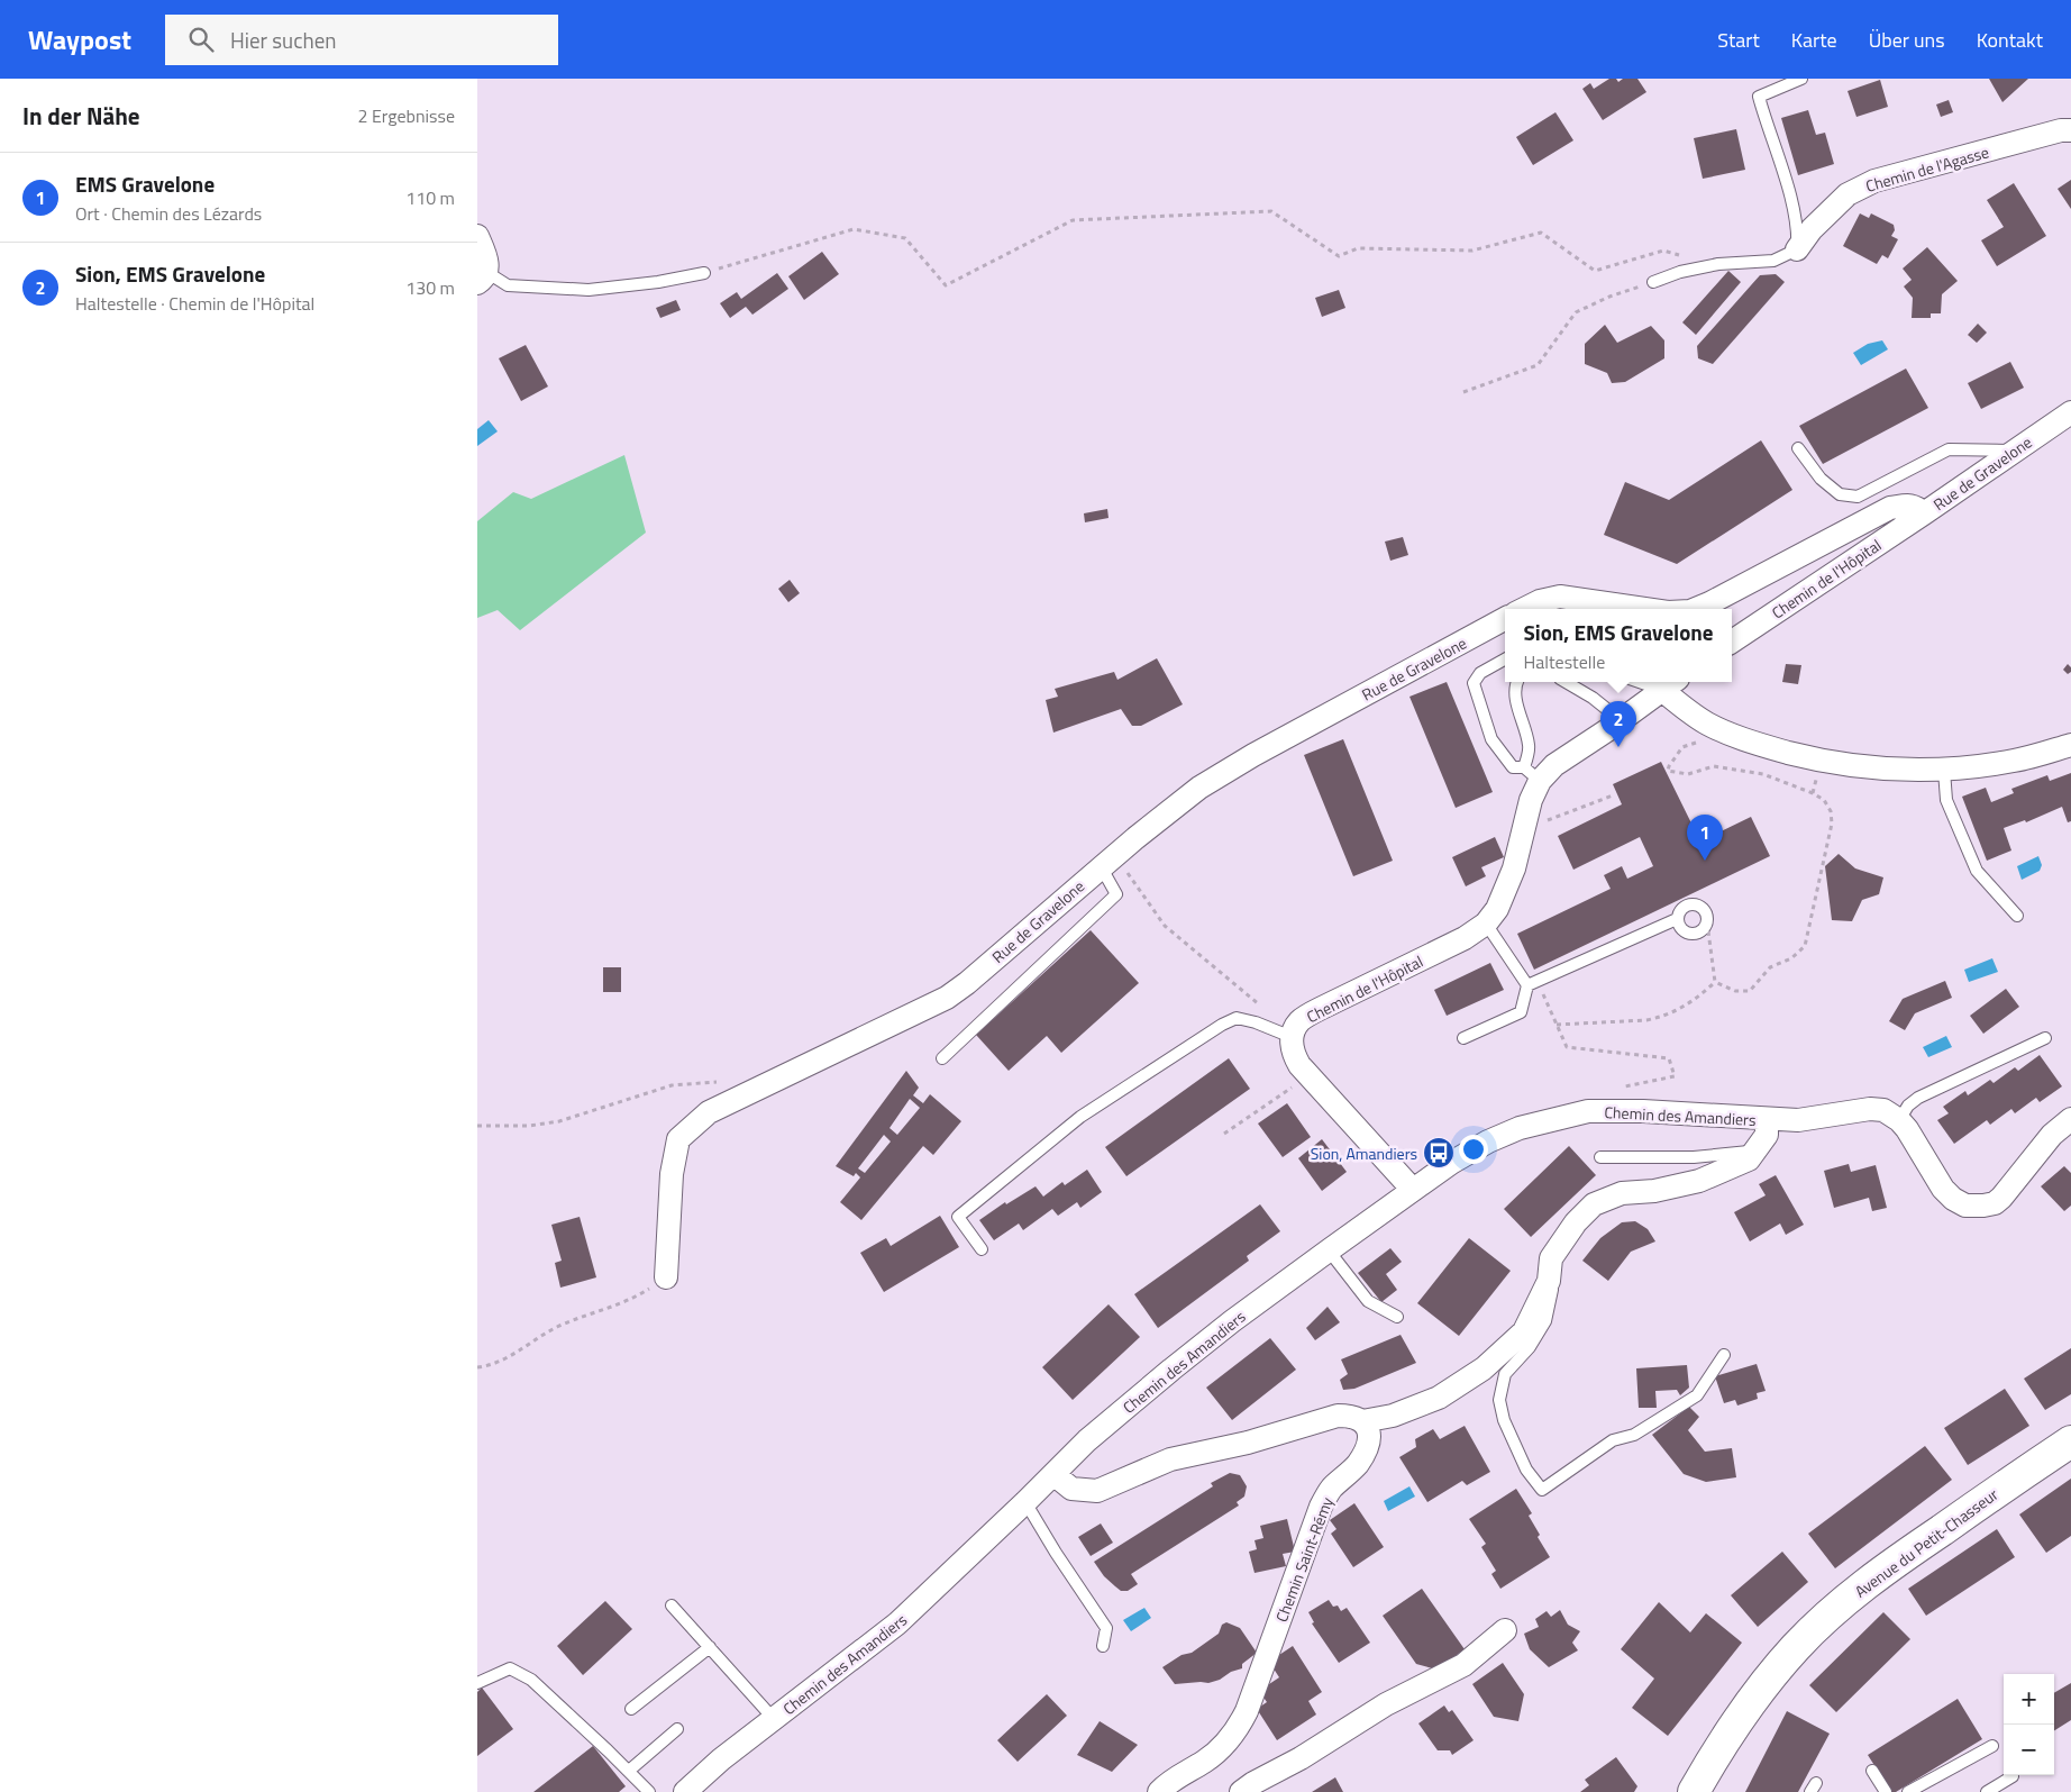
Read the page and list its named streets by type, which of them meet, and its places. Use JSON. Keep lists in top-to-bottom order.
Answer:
{
  "streets": {
    "street": [
      "Chemin de l'Agasse",
      "Rue de Gravelone",
      "Chemin de l'Hôpital",
      "Chemin des Amandiers",
      "Avenue du Petit-Chasseur",
      "Chemin Saint-Rémy"
    ]
  },
  "crossings": [
    ["Rue de Gravelone", "Chemin de l'Hôpital"],
    ["Chemin des Amandiers", "Chemin Saint-Rémy"]
  ],
  "places": {
    "bus stop": ["Sion, Amandiers"]
  },
  "page": {
    "header": "Waypost",
    "search": "Hier suchen",
    "nav": [
      "Start",
      "Karte",
      "Über uns",
      "Kontakt"
    ],
    "heading": ["In der Nähe", "2 Ergebnisse"],
    "list": [
      {
        "mark": "1",
        "name": "EMS Gravelone",
        "note": "Ort · Chemin des Lézards",
        "value": "110 m"
      },
      {
        "mark": "2",
        "name": "Sion, EMS Gravelone",
        "note": "Haltestelle · Chemin de l'Hôpital",
        "value": "130 m"
      }
    ],
    "popup": ["Sion, EMS Gravelone", "Haltestelle"],
    "pins": ["2", "1"],
    "map_buttons": ["+", "−"]
  }
}
